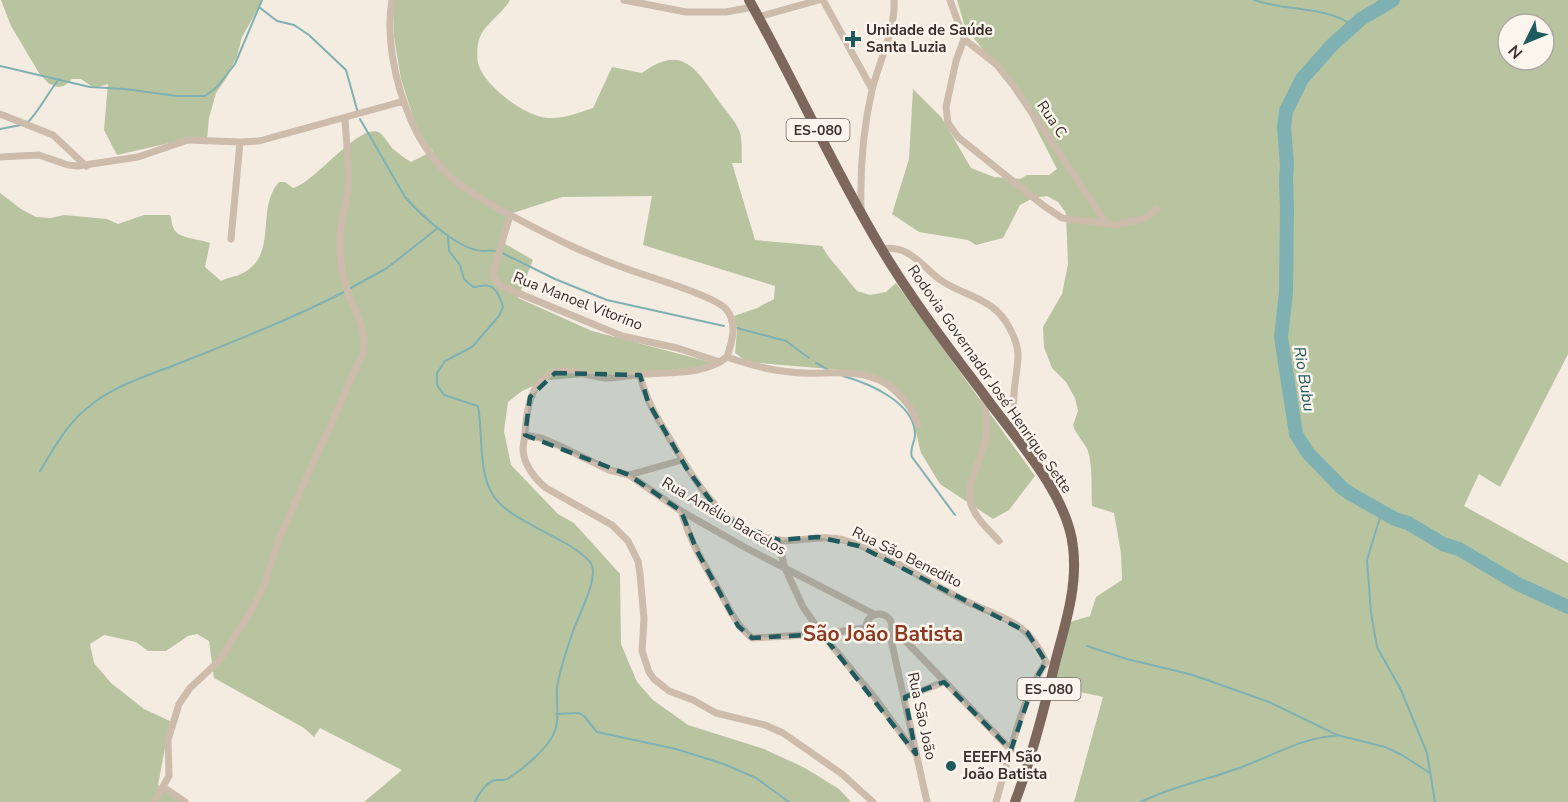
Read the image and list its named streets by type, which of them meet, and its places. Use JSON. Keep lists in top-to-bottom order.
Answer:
{
  "streets": {
    "main road": ["ES-080", "Rodovia Governador José Henrique Sette"],
    "street": [
      "Rua C",
      "Rua Manoel Vitorino",
      "Rua Amélio Barcelos",
      "Rua São Benedito",
      "Rua São João"
    ]
  },
  "crossings": [
    ["Rodovia Governador José Henrique Sette", "Rua São Benedito"],
    ["Rua Amélio Barcelos", "Rua São João"]
  ],
  "districts": ["São João Batista"],
  "water": ["Rio Bubu"],
  "places": {
    "health": ["Unidade de Saúde Santa Luzia"],
    "other": ["EEEFM São João Batista"]
  },
  "north": "bottom left"
}
